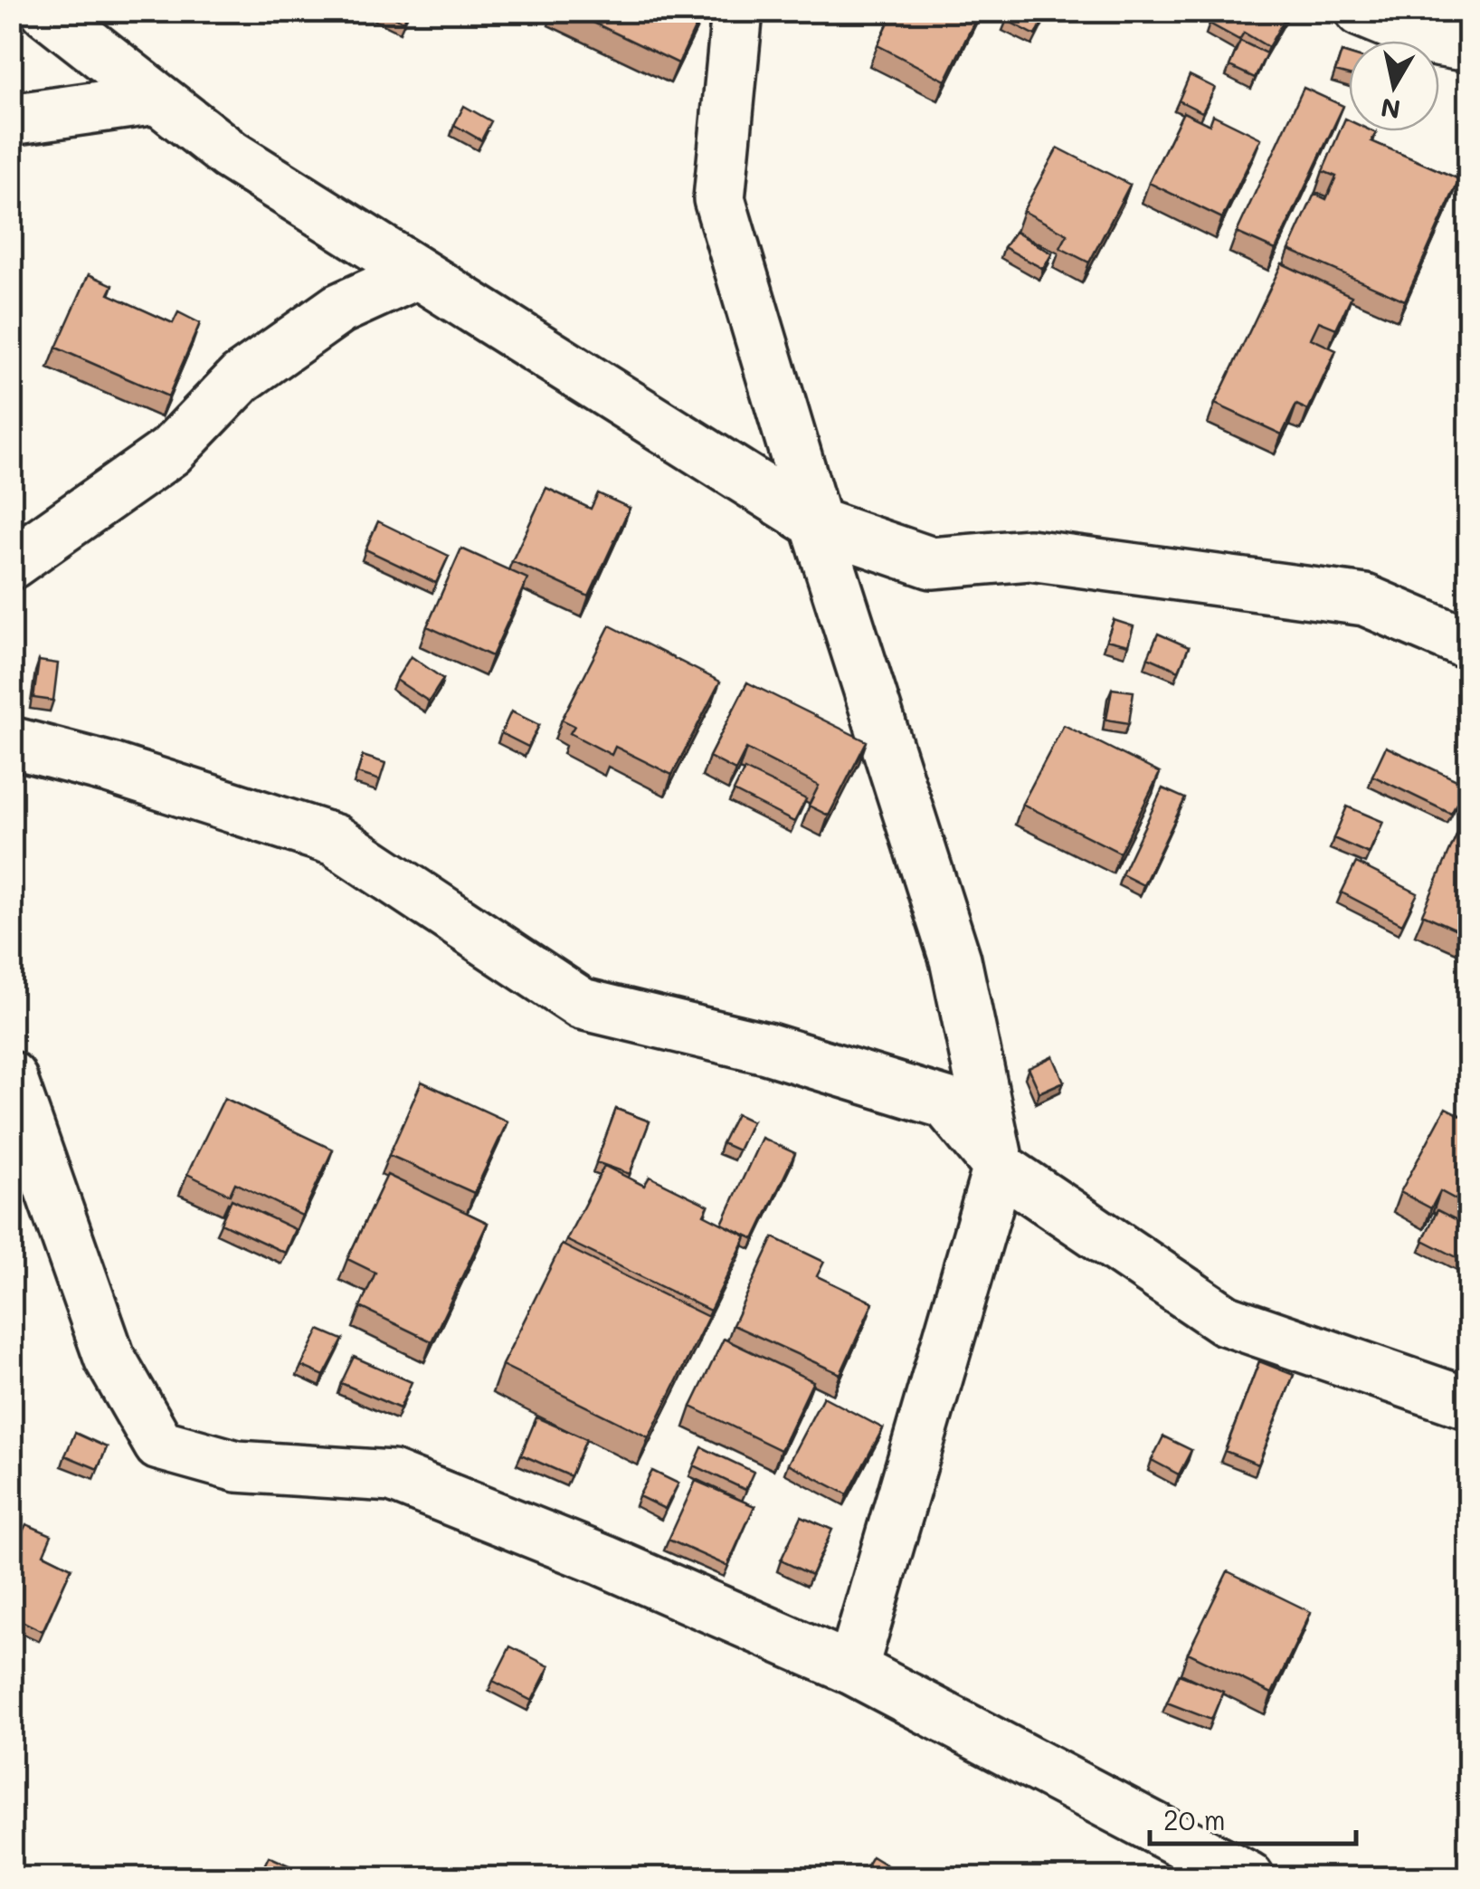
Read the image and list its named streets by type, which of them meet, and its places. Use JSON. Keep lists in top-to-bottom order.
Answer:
{
  "scale_bar": "20 m",
  "north": "bottom"
}
